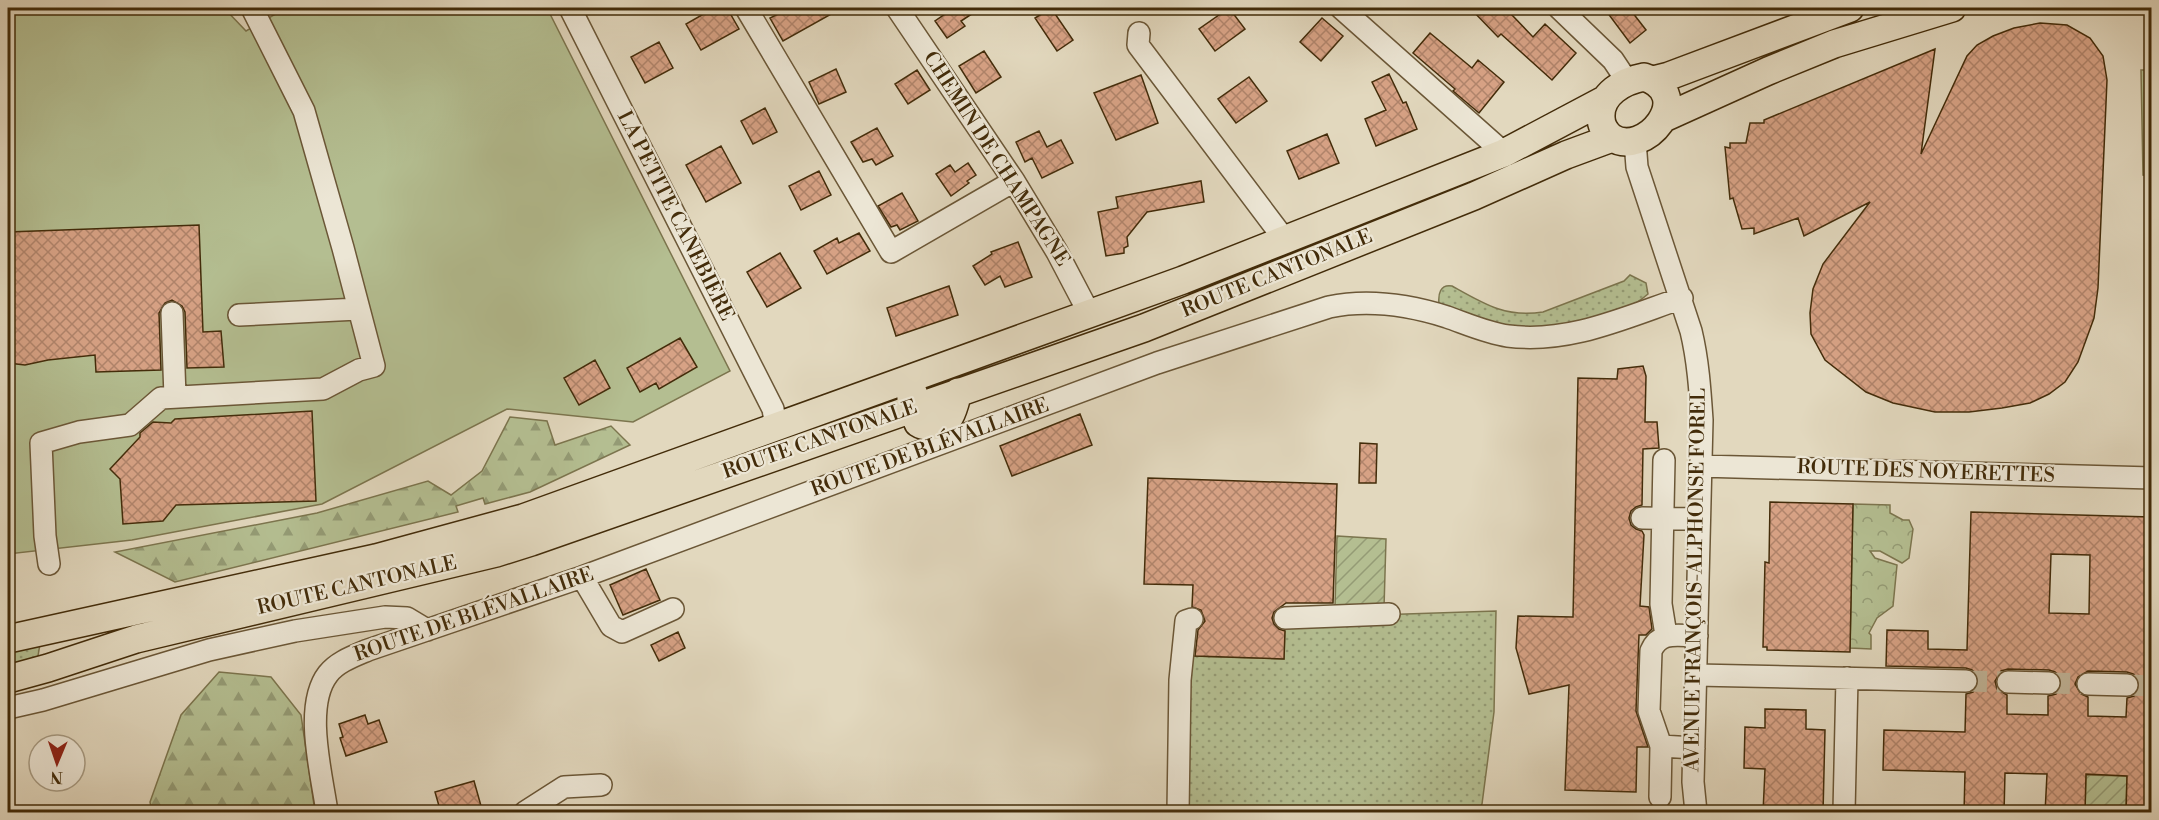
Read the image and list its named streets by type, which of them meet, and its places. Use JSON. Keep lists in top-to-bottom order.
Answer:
{
  "streets": {
    "main road": ["ROUTE CANTONALE"],
    "street": [
      "CHEMIN DE CHAMPAGNE",
      "LA PETITE CANEBIÈRE",
      "ROUTE DE BLÉVALLAIRE",
      "ROUTE DES NOYERETTES",
      "AVENUE FRANÇOIS-ALPHONSE FOREL"
    ]
  },
  "crossings": [
    ["CHEMIN DE CHAMPAGNE", "ROUTE CANTONALE"],
    ["LA PETITE CANEBIÈRE", "ROUTE CANTONALE"],
    ["ROUTE CANTONALE", "AVENUE FRANÇOIS-ALPHONSE FOREL"],
    ["ROUTE DE BLÉVALLAIRE", "AVENUE FRANÇOIS-ALPHONSE FOREL"],
    ["ROUTE DES NOYERETTES", "AVENUE FRANÇOIS-ALPHONSE FOREL"]
  ],
  "north": "bottom"
}
